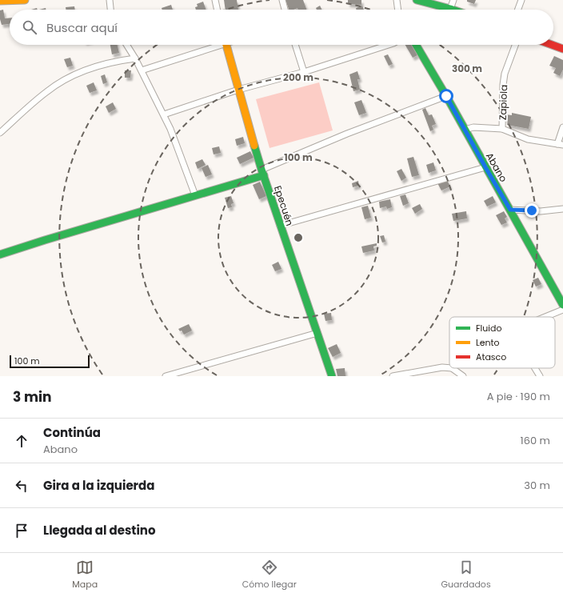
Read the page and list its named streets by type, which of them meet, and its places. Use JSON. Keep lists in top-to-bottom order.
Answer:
{
  "streets": {
    "street": ["Zapiola", "Abano", "Epecuén"]
  },
  "legend": ["Fluido", "Lento", "Atasco"],
  "scale_bar": "100 m",
  "page": {
    "search": "Buscar aquí",
    "scale": "100 m",
    "heading": ["3 min", "A pie · 190 m"],
    "list": [
      ["Continúa", "Abano", "160 m"],
      ["Gira a la izquierda", "30 m"],
      "Llegada al destino"
    ],
    "nav": ["Mapa", "Cómo llegar", "Guardados"]
  },
  "rings": ["300 m", "200 m", "100 m"]
}
